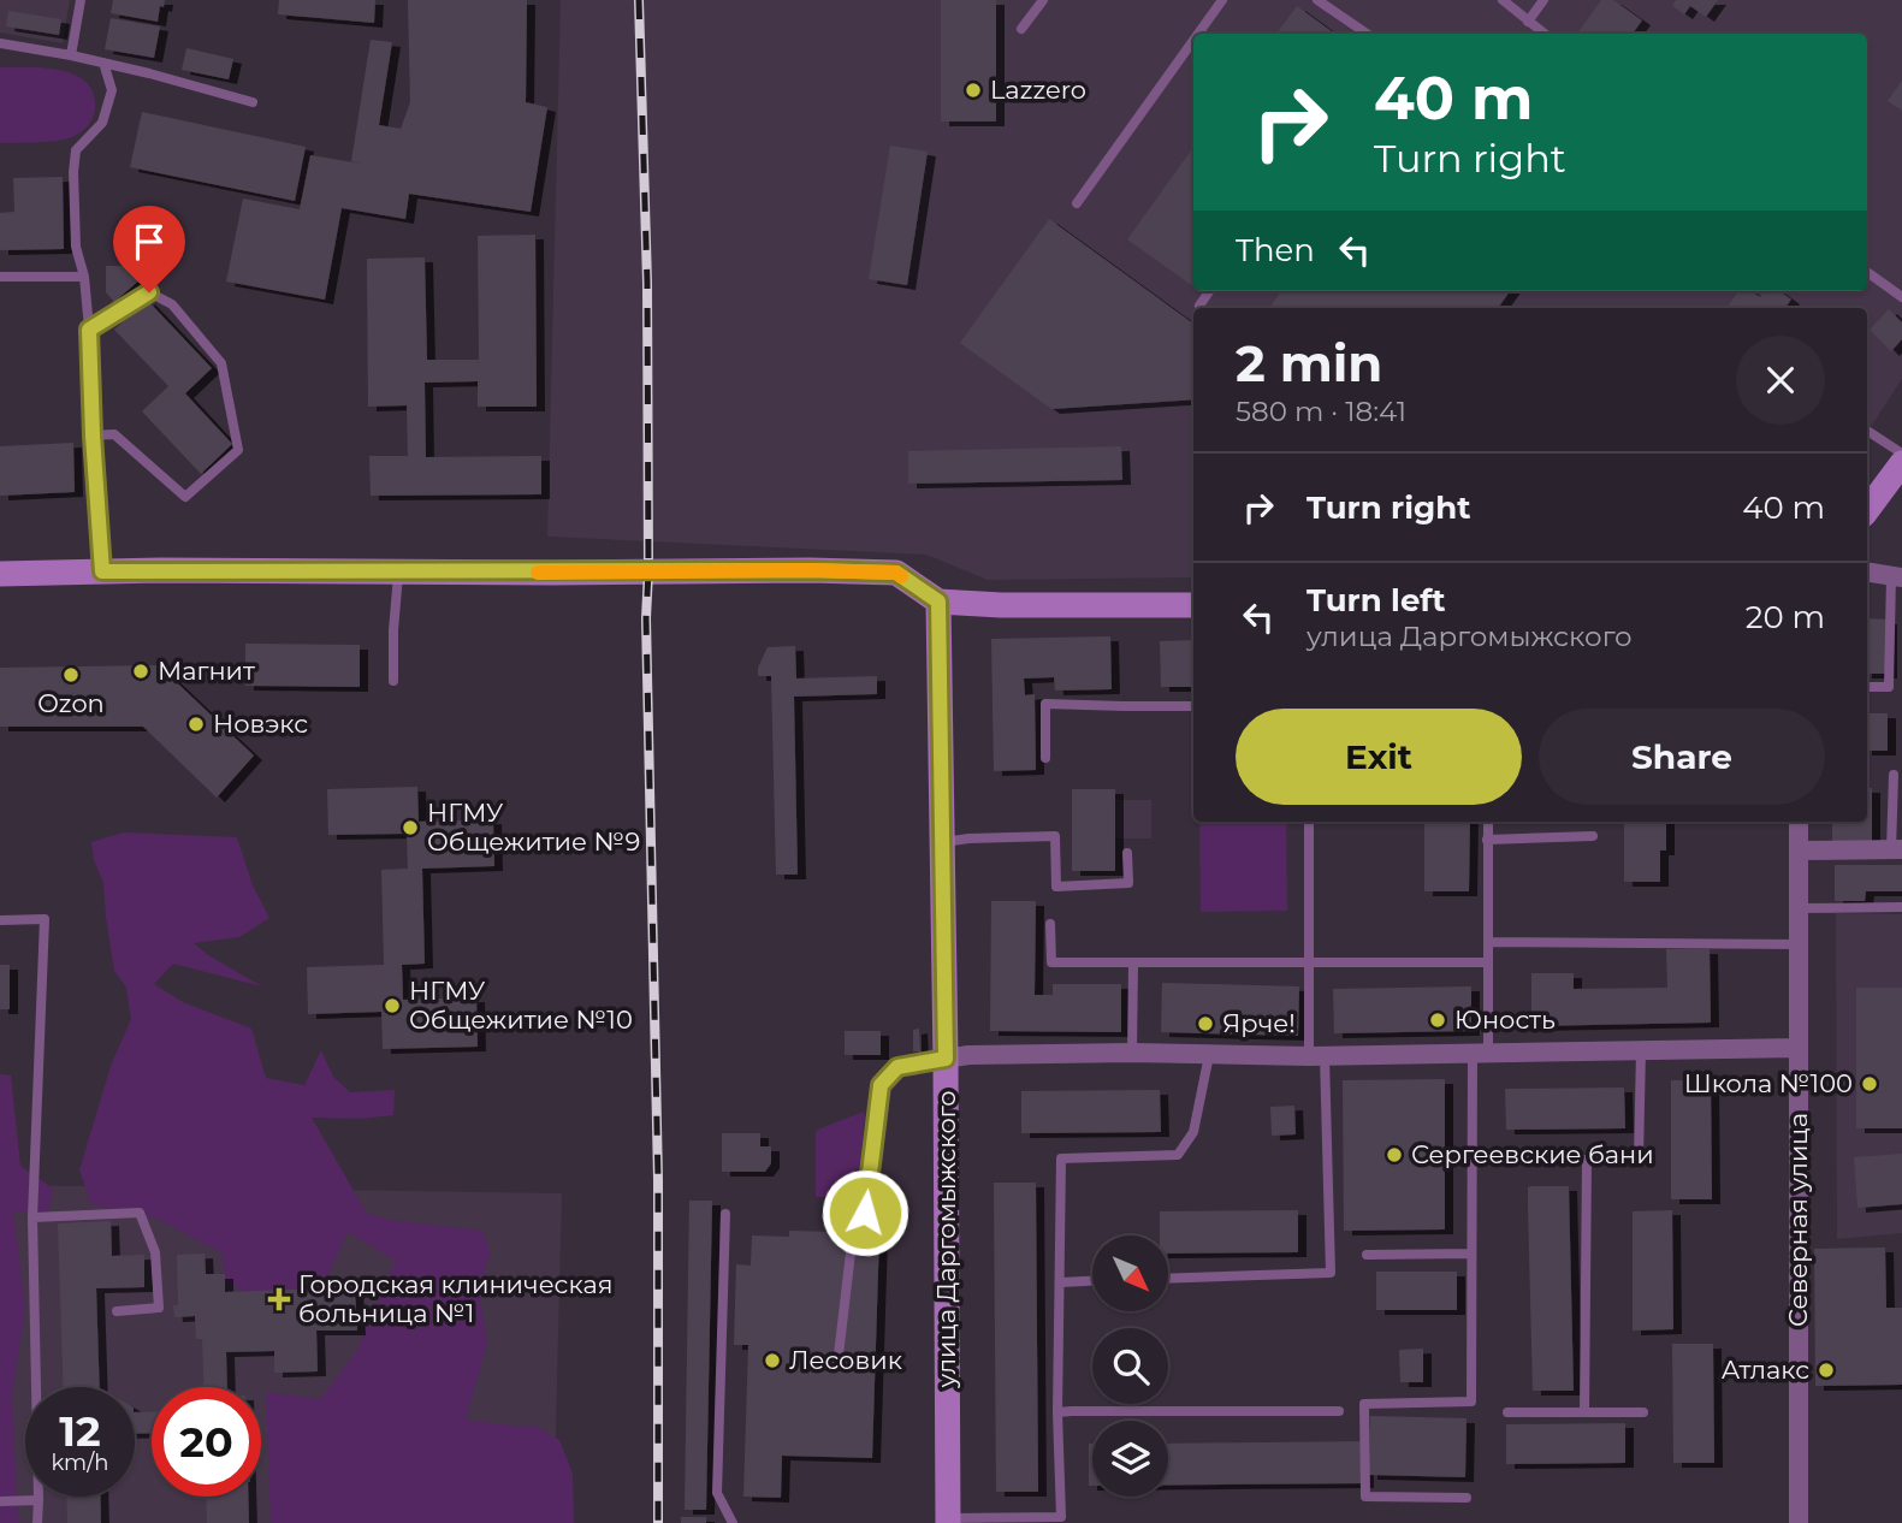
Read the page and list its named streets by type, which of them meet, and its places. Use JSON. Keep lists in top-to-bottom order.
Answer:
{
  "streets": {
    "main road": ["улица Даргомыжского"],
    "street": ["Северная улица"]
  },
  "places": {
    "other": [
      "Lazzero",
      "Магнит",
      "Ozon",
      "Новэкс",
      "НГМУ Общежитие №9",
      "НГМУ Общежитие №10",
      "Юность",
      "Ярче!",
      "Школа №100",
      "Сергеевские бани",
      "Лесовик",
      "Атлакс"
    ],
    "health": ["Городская клиническая больница №1"]
  },
  "north": "bottom right",
  "page": {
    "turn": ["40 m", "Turn right"],
    "then": "Then",
    "heading": ["2 min", "580 m · 18:41"],
    "list": [
      {
        "name": "Turn right",
        "value": "40 m"
      },
      {
        "name": "Turn left",
        "note": "улица Даргомыжского",
        "value": "20 m"
      }
    ],
    "buttons": ["Exit", "Share"],
    "speed": "12 km/h",
    "limit": "20"
  }
}
